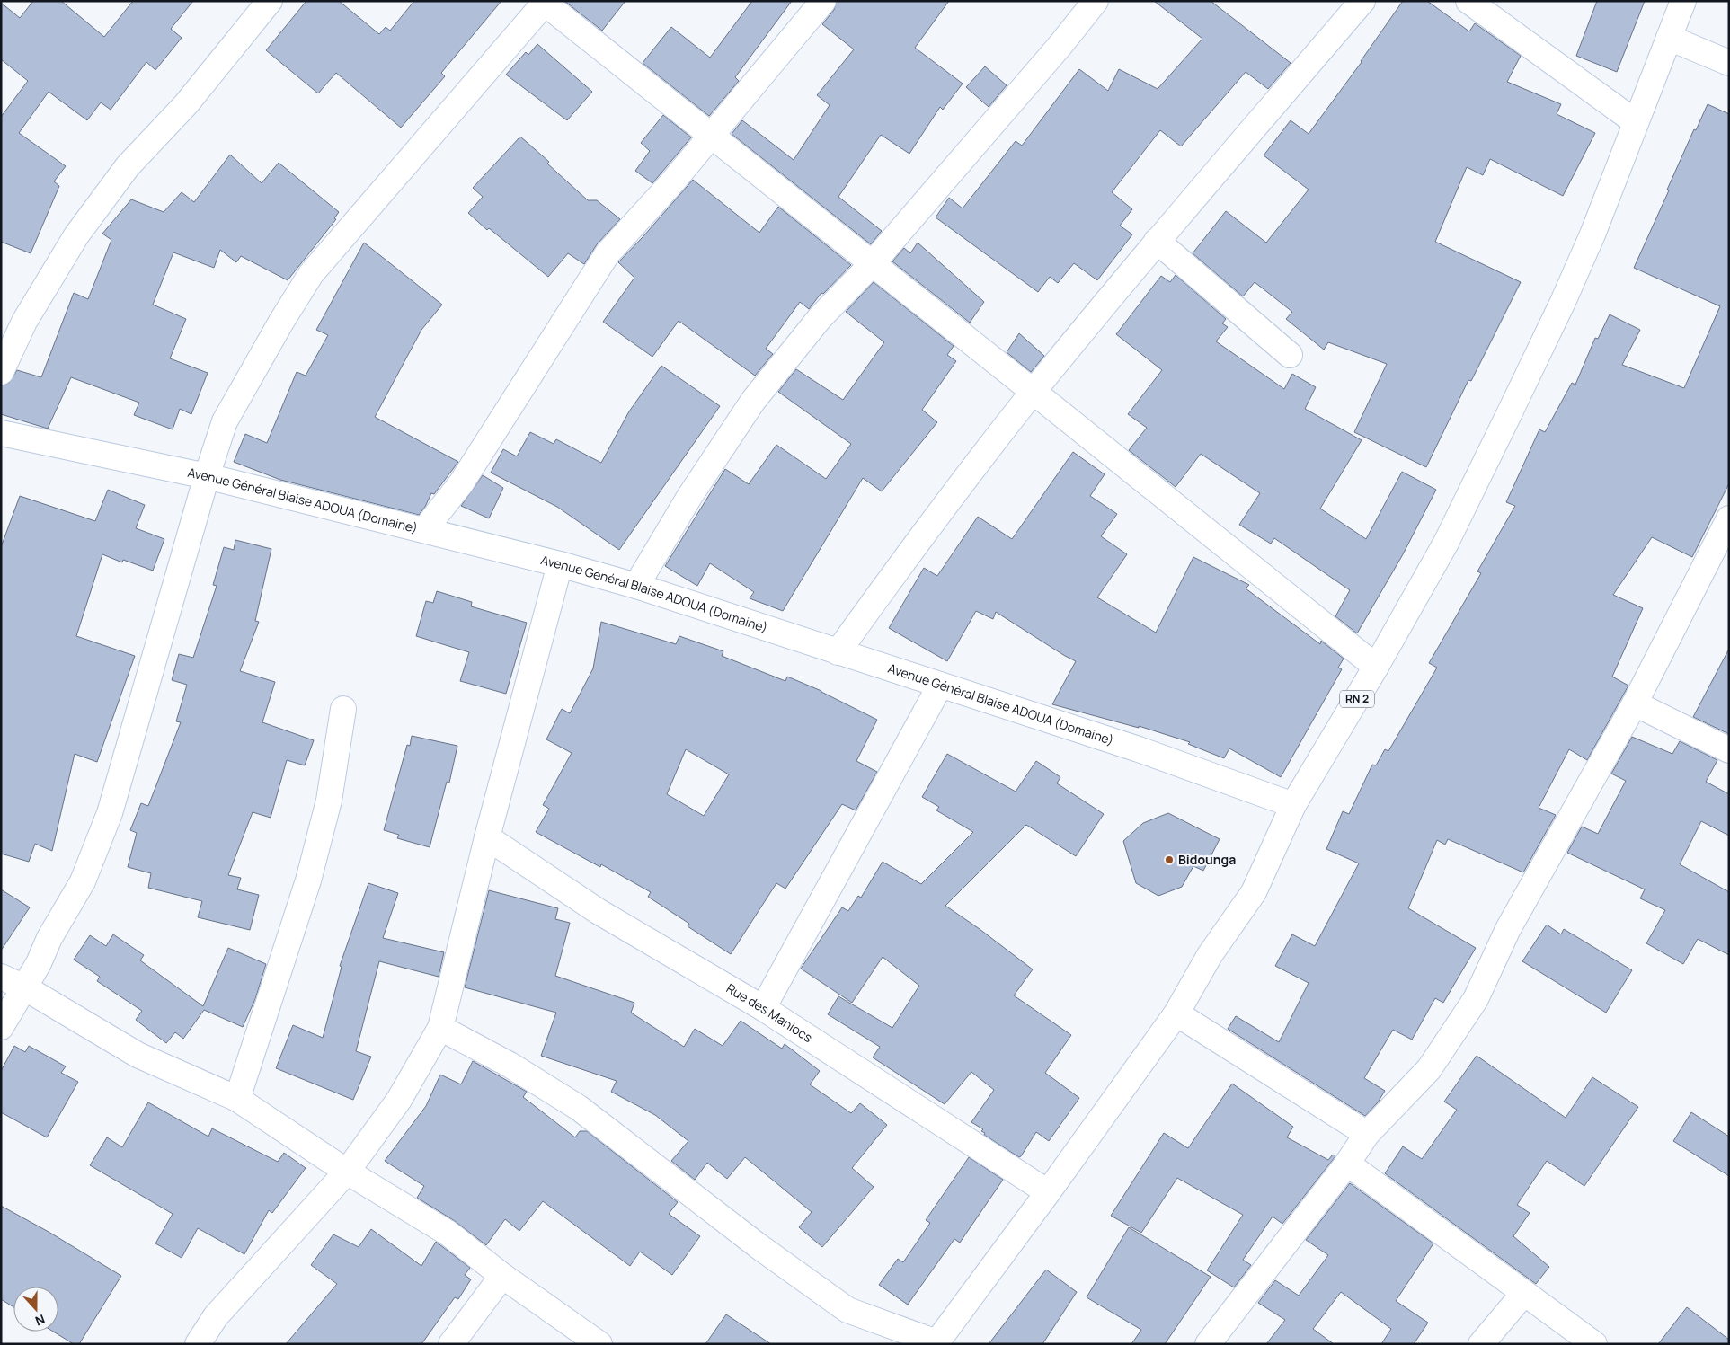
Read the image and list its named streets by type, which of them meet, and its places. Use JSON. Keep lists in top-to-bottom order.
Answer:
{
  "streets": {
    "main road": ["Avenue Général Blaise ADOUA (Domaine)", "RN 2", "Rue des Maniocs"]
  },
  "crossings": [
    ["Avenue Général Blaise ADOUA (Domaine)", "RN 2"],
    ["RN 2", "Rue des Maniocs"]
  ],
  "places": ["Bidounga"],
  "north": "bottom"
}
